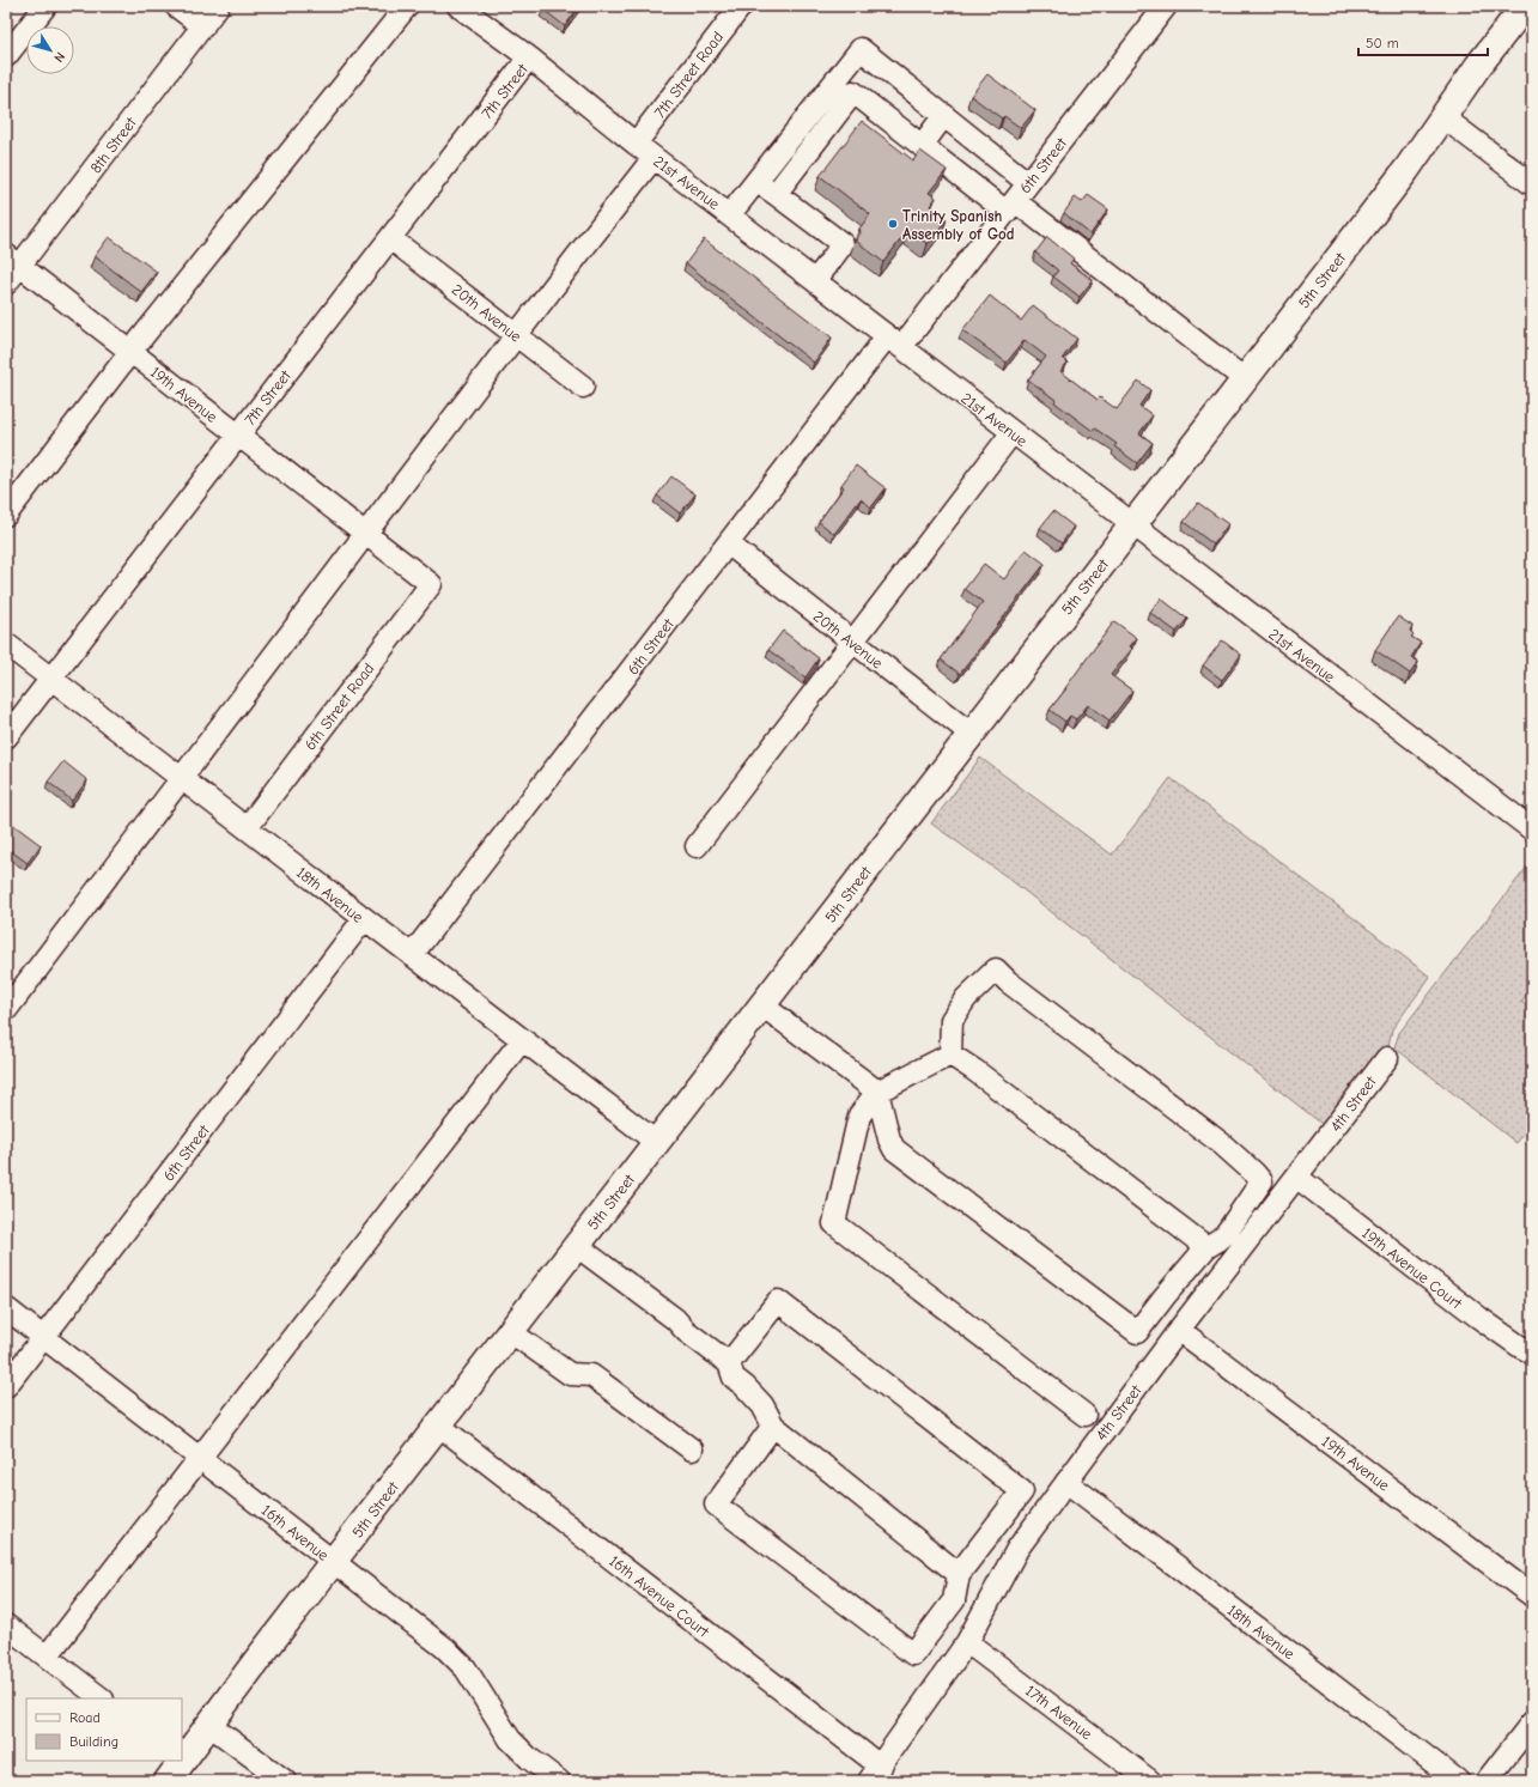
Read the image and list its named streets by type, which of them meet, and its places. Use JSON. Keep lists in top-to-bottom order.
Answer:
{
  "streets": {
    "main road": ["5th Street"],
    "street": [
      "7th Street Road",
      "7th Street",
      "8th Street",
      "6th Street",
      "21st Avenue",
      "20th Avenue",
      "19th Avenue",
      "6th Street Road",
      "18th Avenue",
      "4th Street",
      "19th Avenue Court",
      "16th Avenue",
      "16th Avenue Court",
      "17th Avenue"
    ]
  },
  "crossings": [
    ["7th Street Road", "21st Avenue"],
    ["7th Street", "21st Avenue"],
    ["7th Street", "20th Avenue"],
    ["7th Street", "19th Avenue"],
    ["7th Street", "18th Avenue"],
    ["8th Street", "19th Avenue"],
    ["6th Street", "21st Avenue"],
    ["6th Street", "20th Avenue"],
    ["6th Street", "18th Avenue"],
    ["6th Street", "16th Avenue"],
    ["21st Avenue", "5th Street"],
    ["5th Street", "20th Avenue"],
    ["5th Street", "18th Avenue"],
    ["5th Street", "16th Avenue"],
    ["5th Street", "16th Avenue Court"],
    ["19th Avenue", "6th Street Road"],
    ["19th Avenue", "4th Street"],
    ["6th Street Road", "18th Avenue"],
    ["18th Avenue", "4th Street"],
    ["4th Street", "19th Avenue Court"],
    ["4th Street", "16th Avenue Court"],
    ["4th Street", "17th Avenue"]
  ],
  "places": ["Trinity Spanish Assembly of God"],
  "legend": ["Road", "Building"],
  "scale_bar": "50 m",
  "north": "bottom right"
}
